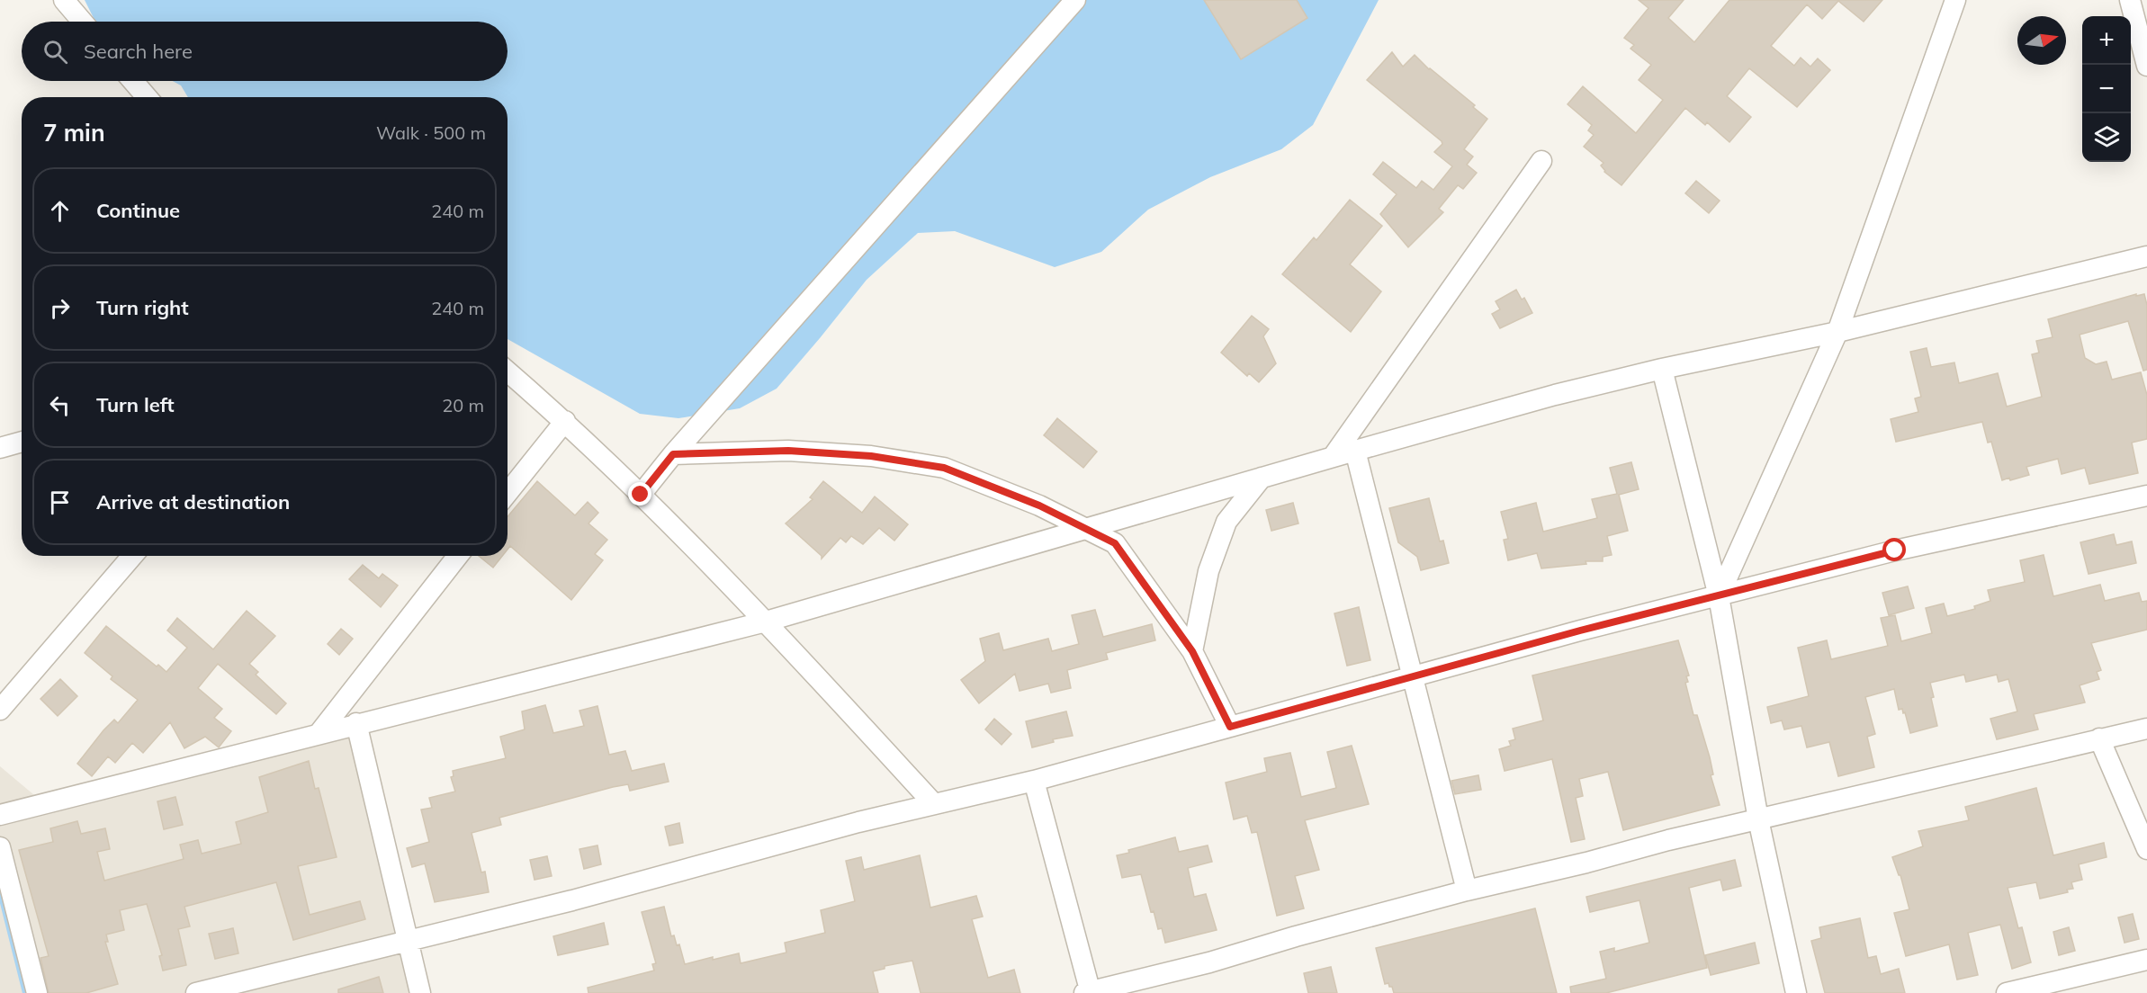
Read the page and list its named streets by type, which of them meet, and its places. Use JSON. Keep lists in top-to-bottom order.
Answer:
{
  "north": "right",
  "page": {
    "map_buttons": ["+", "−"],
    "search": "Search here",
    "heading": ["7 min", "Walk · 500 m"],
    "list": [
      ["Continue", "240 m"],
      ["Turn right", "240 m"],
      ["Turn left", "20 m"],
      "Arrive at destination"
    ]
  }
}
